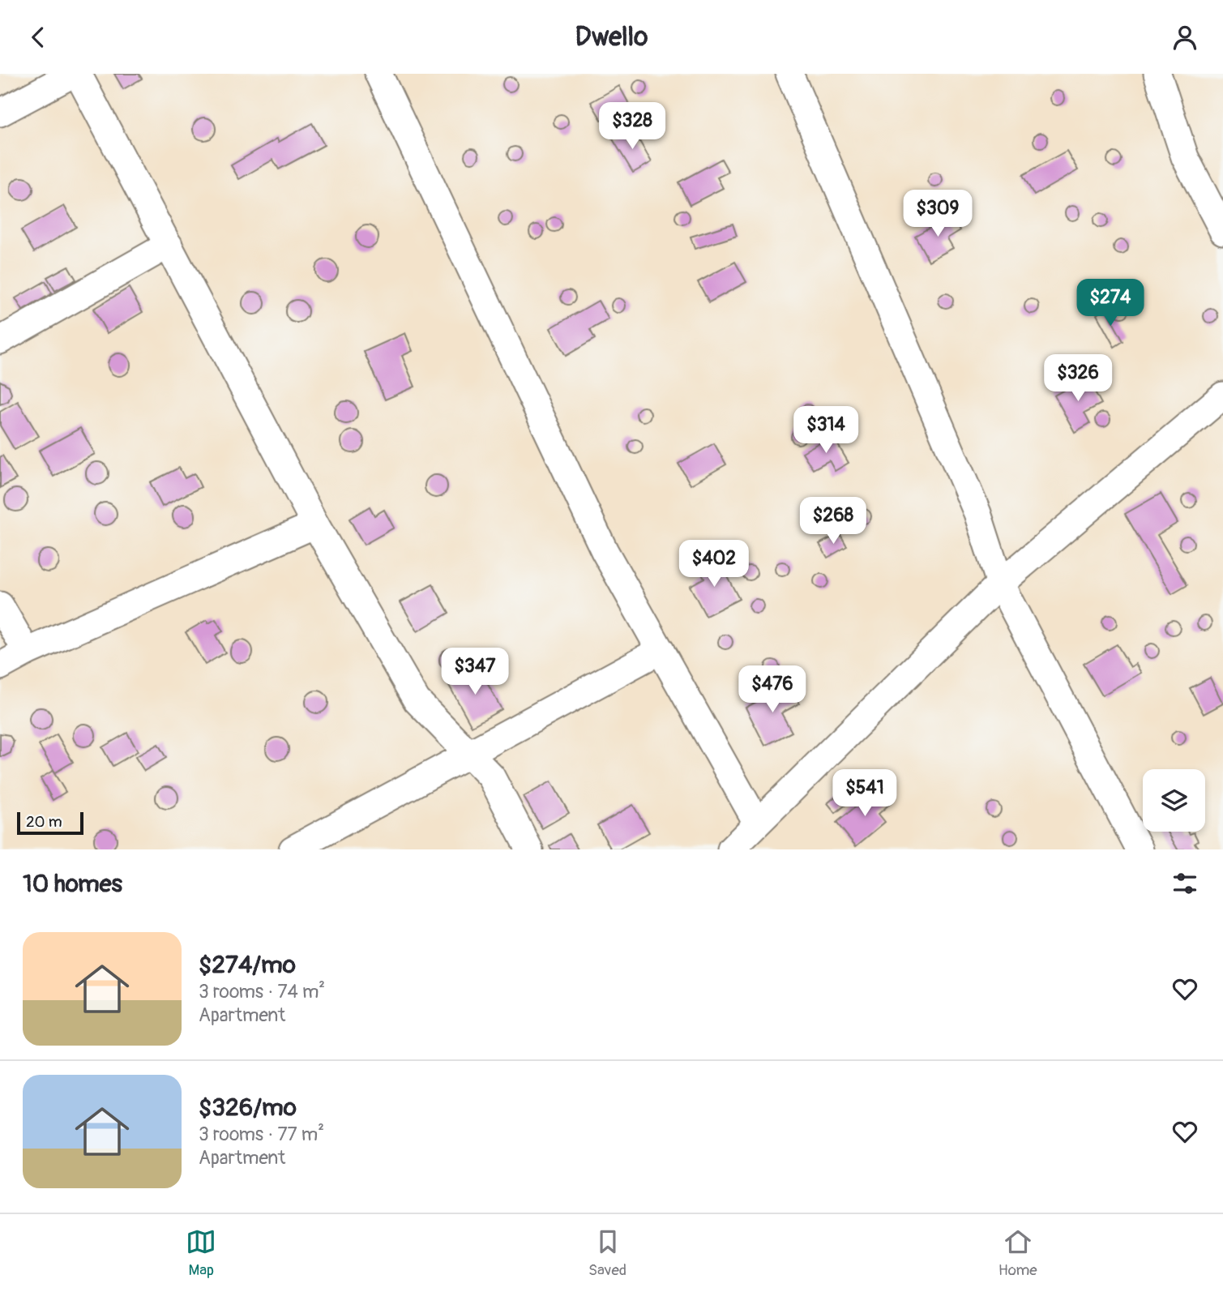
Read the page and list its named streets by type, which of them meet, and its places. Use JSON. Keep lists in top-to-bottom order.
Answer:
{
  "scale_bar": "20 m",
  "page": {
    "header": "Dwello",
    "price": [
      "$328",
      "$309",
      "$274",
      "$326",
      "$314",
      "$268",
      "$402",
      "$347",
      "$476",
      "$541"
    ],
    "scale": "20 m",
    "heading": "10 homes",
    "list": [
      {
        "name": "$274/mo",
        "note": "3 rooms · 74 m² · Apartment"
      },
      {
        "name": "$326/mo",
        "note": "3 rooms · 77 m² · Apartment"
      }
    ],
    "tabs": ["Map", "Saved", "Home"]
  }
}
